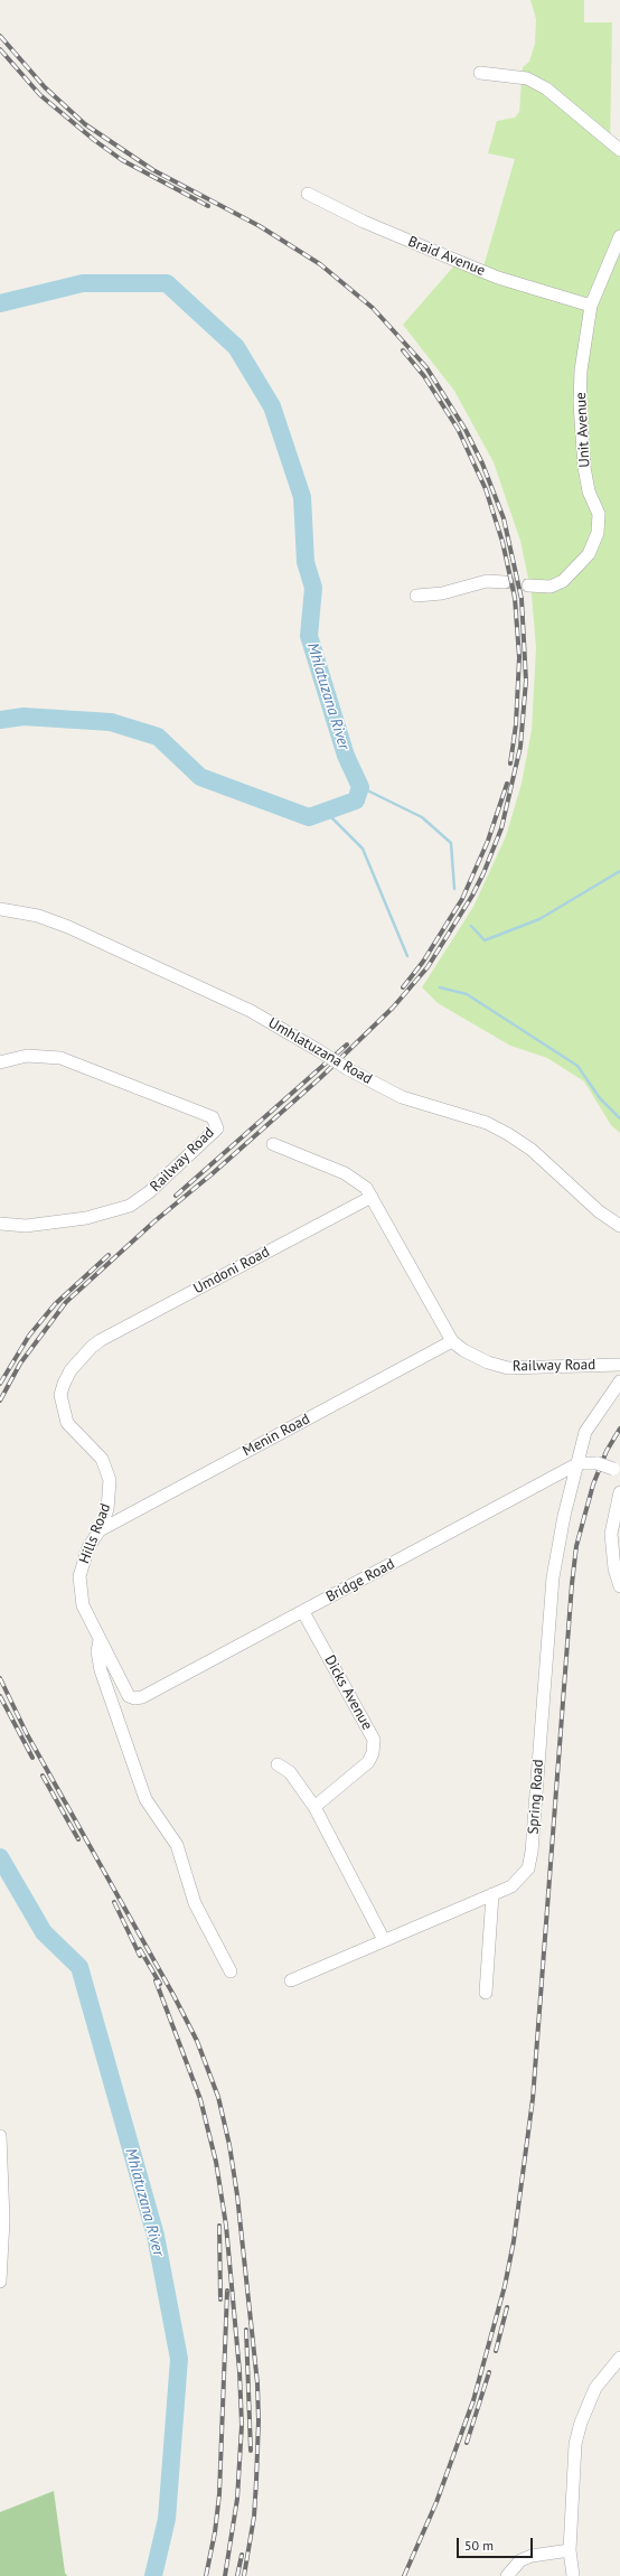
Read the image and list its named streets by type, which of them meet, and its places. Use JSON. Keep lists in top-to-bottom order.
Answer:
{
  "streets": {
    "street": [
      "Braid Avenue",
      "Unit Avenue",
      "Umhlatuzana Road",
      "Railway Road",
      "Umdoni Road",
      "Menin Road",
      "Hills Road",
      "Bridge Road",
      "Dicks Avenue",
      "Spring Road"
    ]
  },
  "crossings": [
    ["Braid Avenue", "Unit Avenue"],
    ["Railway Road", "Umdoni Road"],
    ["Railway Road", "Menin Road"],
    ["Umdoni Road", "Hills Road"],
    ["Menin Road", "Hills Road"],
    ["Hills Road", "Bridge Road"],
    ["Bridge Road", "Dicks Avenue"],
    ["Bridge Road", "Spring Road"]
  ],
  "water": ["Mhlatuzana River"],
  "scale_bar": "50 m"
}
